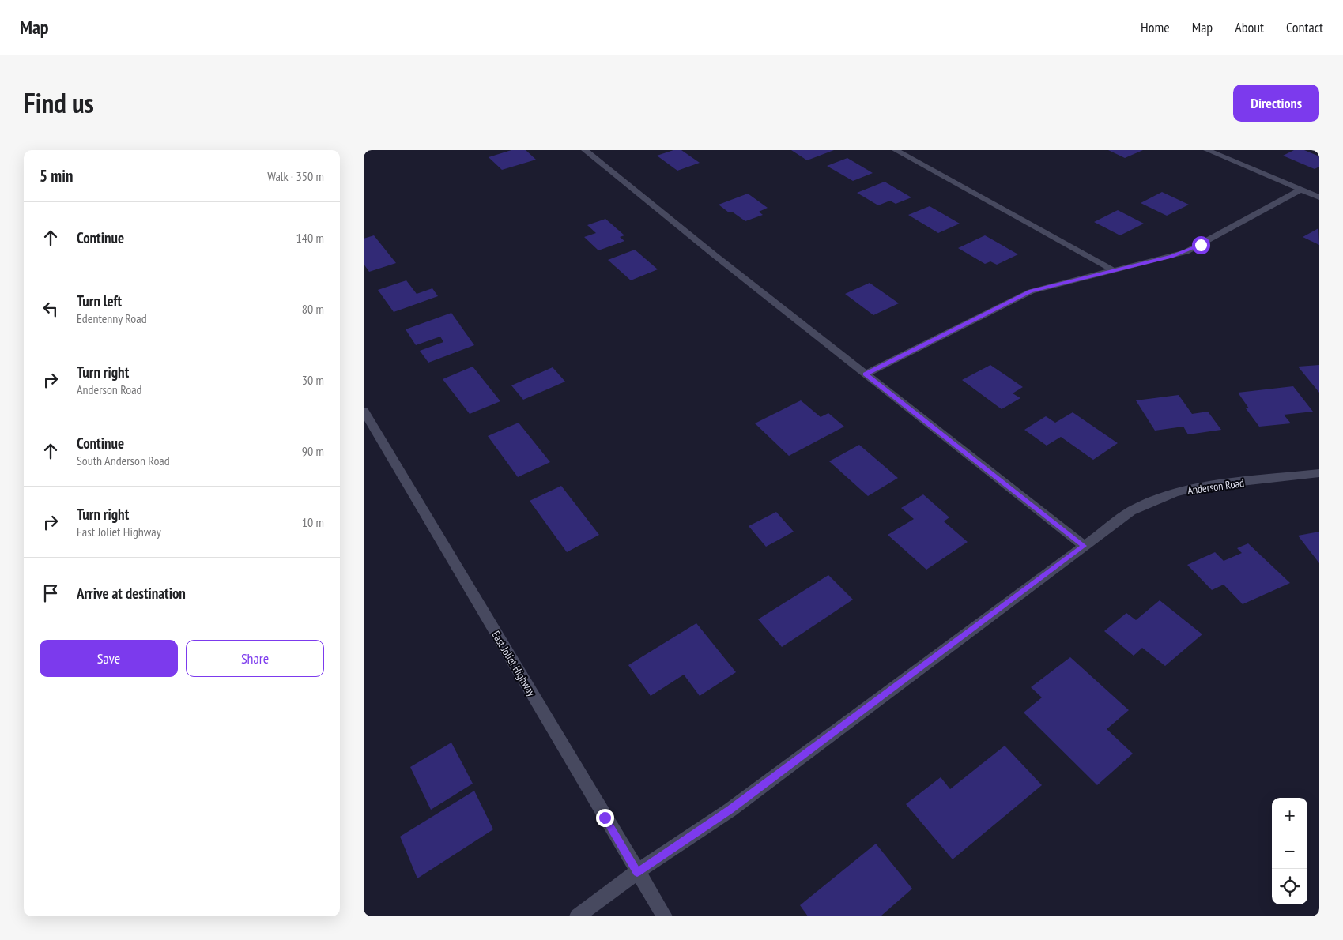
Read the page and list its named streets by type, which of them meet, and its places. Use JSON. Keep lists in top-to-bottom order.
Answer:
{
  "streets": {
    "street": ["Anderson Road", "East Joliet Highway"]
  },
  "crossings": [
    ["Anderson Road", "East Joliet Highway"]
  ],
  "page": {
    "header": "Map",
    "nav": [
      "Home",
      "Map",
      "About",
      "Contact"
    ],
    "title": "Find us",
    "buttons": [
      "Directions",
      ["Save", "Share"]
    ],
    "heading": ["5 min", "Walk · 350 m"],
    "list": [
      ["Continue", "140 m"],
      ["Turn left", "Edentenny Road", "80 m"],
      ["Turn right", "Anderson Road", "30 m"],
      ["Continue", "South Anderson Road", "90 m"],
      ["Turn right", "East Joliet Highway", "10 m"],
      "Arrive at destination"
    ],
    "map_buttons": ["+", "−"]
  }
}
